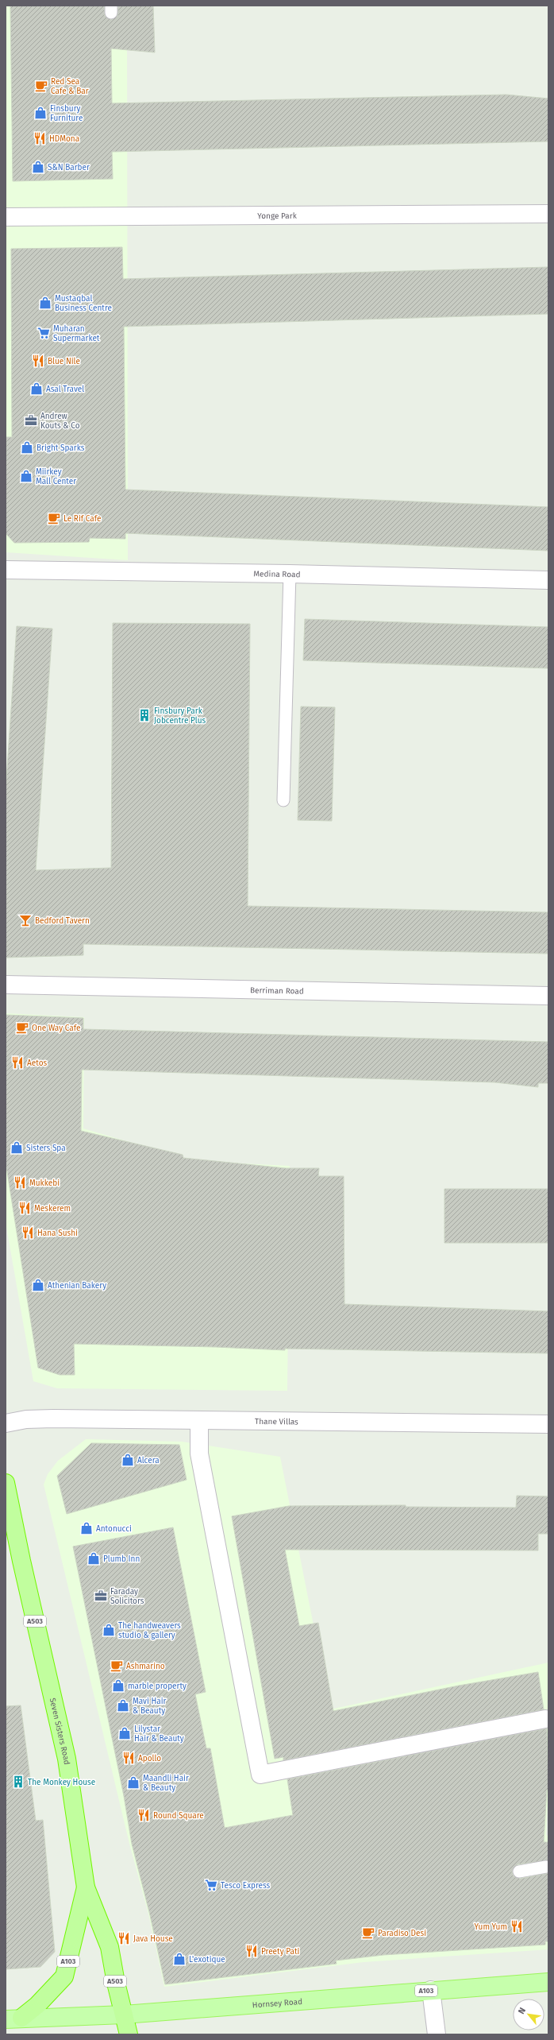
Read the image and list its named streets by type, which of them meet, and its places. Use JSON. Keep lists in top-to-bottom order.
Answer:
{
  "streets": {
    "highway": ["A503", "Seven Sisters Road", "A103"],
    "main road": ["Hornsey Road"],
    "street": [
      "Yonge Park",
      "Medina Road",
      "Berriman Road",
      "Thane Villas"
    ]
  },
  "crossings": [
    ["Seven Sisters Road", "A103"],
    ["Seven Sisters Road", "Hornsey Road"],
    ["A103", "Hornsey Road"]
  ],
  "places": {
    "cafe": [
      "Red Sea Cafe & Bar",
      "Le Rif Cafe",
      "One Way Cafe",
      "Ashmarino",
      "Paradiso Desi"
    ],
    "shop": [
      "Finsbury Furniture",
      "S&N Barber",
      "Mustaqbal Business Centre",
      "Asal Travel",
      "Bright Sparks",
      "Miirkey Mall Center",
      "Sisters Spa",
      "Athenian Bakery",
      "Alcera",
      "Antonucci",
      "Plumb Inn",
      "The handweavers studio & gallery",
      "marble property",
      "Mavi Hair & Beauty",
      "Lilystar Hair & Beauty",
      "Maandli Hair & Beauty",
      "L'exotique"
    ],
    "restaurant": [
      "HDMona",
      "Blue Nile",
      "Aetos",
      "Mukkebi",
      "Meskerem",
      "Hana Sushi",
      "Apollo",
      "Round Square",
      "Yum Yum",
      "Java House",
      "Preety Pati"
    ],
    "supermarket": ["Muharan Supermarket", "Tesco Express"],
    "office": ["Andrew Kouts & Co", "Faraday Solicitors"],
    "building": ["Finsbury Park Jobcentre Plus", "The Monkey House"],
    "bar": ["Bedford Tavern"]
  },
  "north": "top left"
}
